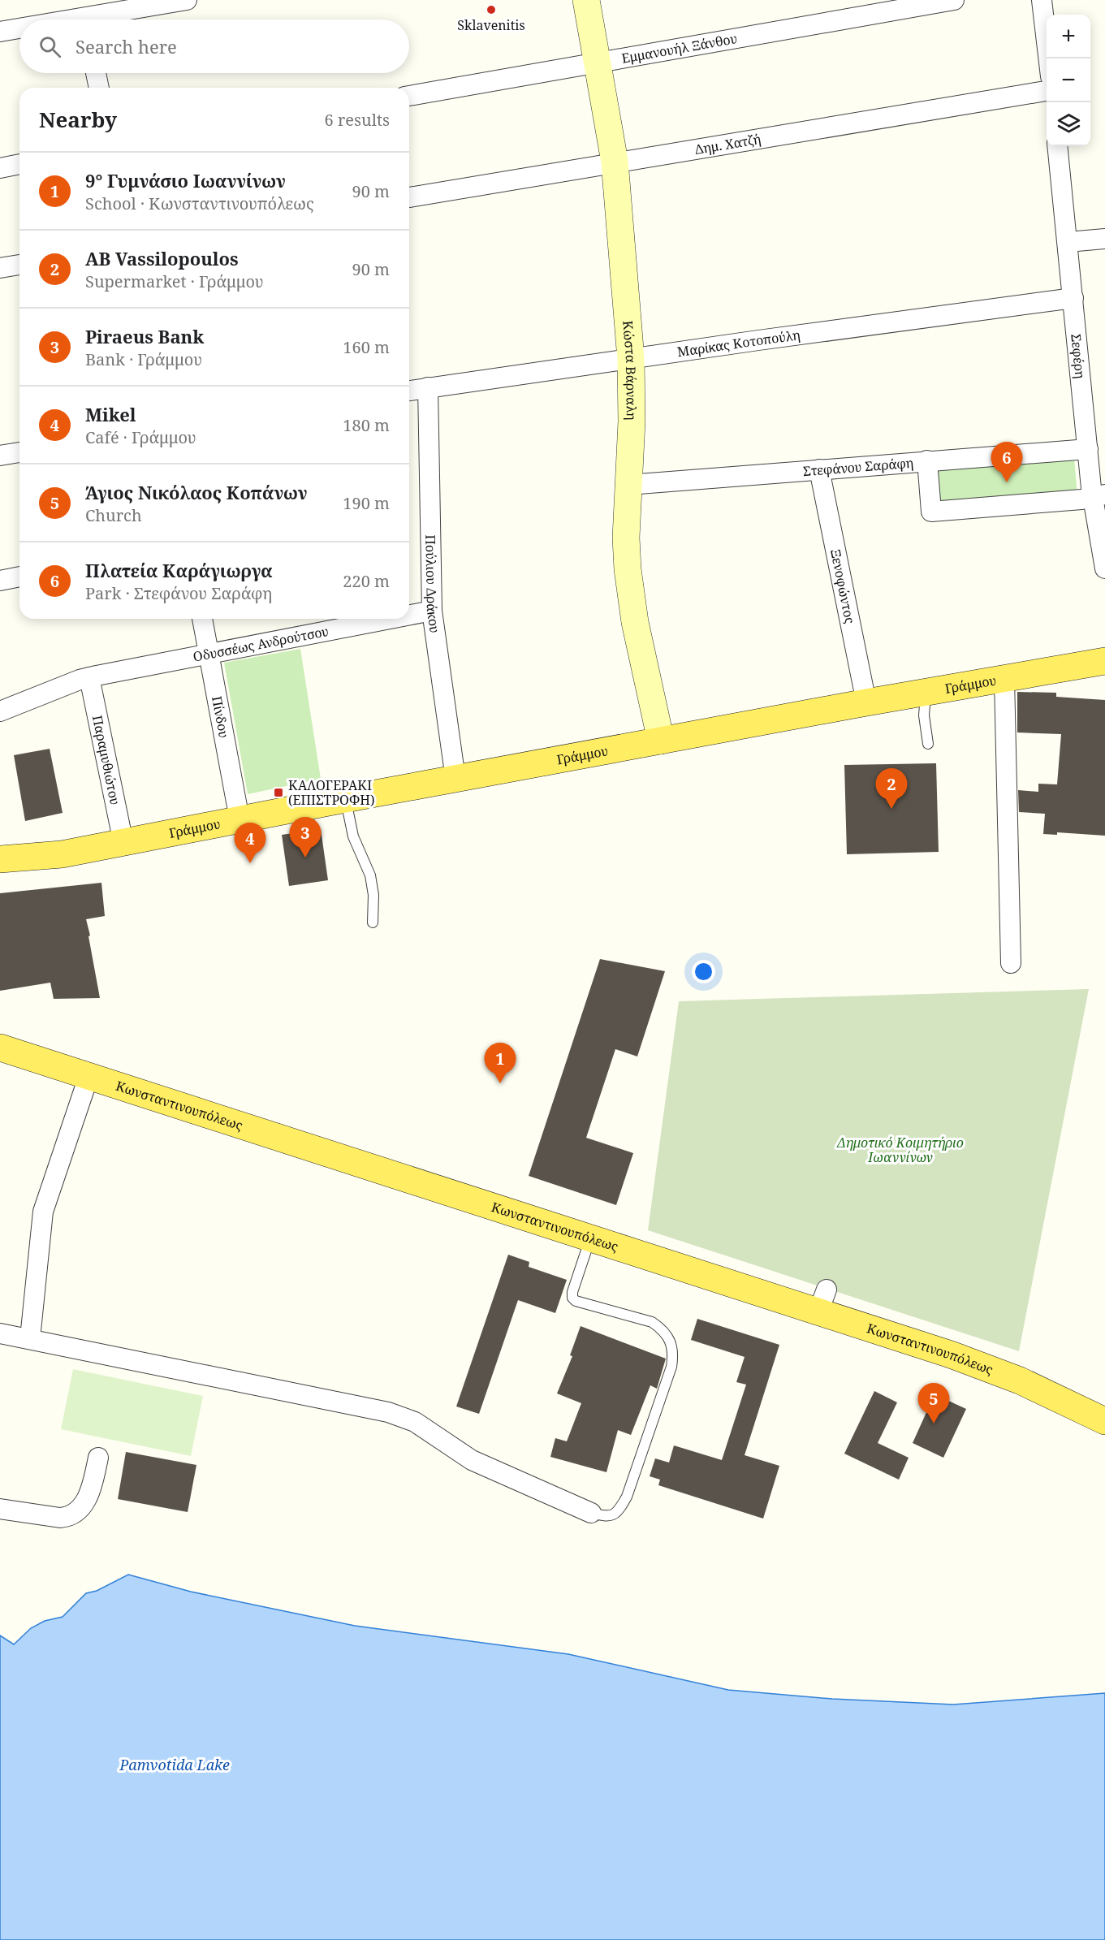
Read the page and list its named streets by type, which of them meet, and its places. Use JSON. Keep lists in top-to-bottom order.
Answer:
{
  "streets": {
    "main road": ["Γράμμου", "Κωνσταντινουπόλεως"],
    "street": [
      "Εμμανουήλ Ξάνθου",
      "Δημ. Χατζή",
      "Μαρίκας Κοτοπούλη",
      "Σεφέρη",
      "Κώστα Βάρναλη",
      "Στεφάνου Σαράφη",
      "Πούλιου Δράκου",
      "Ξενοφώντος",
      "Οδυσσέως Ανδρούτσου",
      "Πίνδου",
      "Παραμυθιώτου"
    ]
  },
  "crossings": [
    ["Εμμανουήλ Ξάνθου", "Κώστα Βάρναλη"],
    ["Δημ. Χατζή", "Κώστα Βάρναλη"],
    ["Μαρίκας Κοτοπούλη", "Σεφέρη"],
    ["Μαρίκας Κοτοπούλη", "Κώστα Βάρναλη"],
    ["Μαρίκας Κοτοπούλη", "Πούλιου Δράκου"],
    ["Σεφέρη", "Στεφάνου Σαράφη"],
    ["Κώστα Βάρναλη", "Στεφάνου Σαράφη"],
    ["Κώστα Βάρναλη", "Γράμμου"],
    ["Στεφάνου Σαράφη", "Ξενοφώντος"],
    ["Πούλιου Δράκου", "Οδυσσέως Ανδρούτσου"],
    ["Πούλιου Δράκου", "Γράμμου"],
    ["Ξενοφώντος", "Γράμμου"],
    ["Οδυσσέως Ανδρούτσου", "Πίνδου"],
    ["Οδυσσέως Ανδρούτσου", "Παραμυθιώτου"],
    ["Γράμμου", "Πίνδου"],
    ["Γράμμου", "Παραμυθιώτου"]
  ],
  "water": ["Pamvotida Lake"],
  "parks": ["Δημοτικό Κοιμητήριο Ιωαννίνων"],
  "places": {
    "other": ["Sklavenitis"],
    "transit": ["ΚΑΛΟΓΕΡΑΚΙ (ΕΠΙΣΤΡΟΦΗ)"]
  },
  "page": {
    "map_buttons": ["+", "−"],
    "search": "Search here",
    "heading": ["Nearby", "6 results"],
    "list": [
      {
        "mark": "1",
        "name": "9° Γυμνάσιο Ιωαννίνων",
        "note": "School · Κωνσταντινουπόλεως",
        "value": "90 m"
      },
      {
        "mark": "2",
        "name": "AB Vassilopoulos",
        "note": "Supermarket · Γράμμου",
        "value": "90 m"
      },
      {
        "mark": "3",
        "name": "Piraeus Bank",
        "note": "Bank · Γράμμου",
        "value": "160 m"
      },
      {
        "mark": "4",
        "name": "Mikel",
        "note": "Café · Γράμμου",
        "value": "180 m"
      },
      {
        "mark": "5",
        "name": "Άγιος Νικόλαος Κοπάνων",
        "note": "Church",
        "value": "190 m"
      },
      {
        "mark": "6",
        "name": "Πλατεία Καράγιωργα",
        "note": "Park · Στεφάνου Σαράφη",
        "value": "220 m"
      }
    ],
    "pins": [
      "6",
      "2",
      "3",
      "4",
      "1",
      "5"
    ]
  }
}
